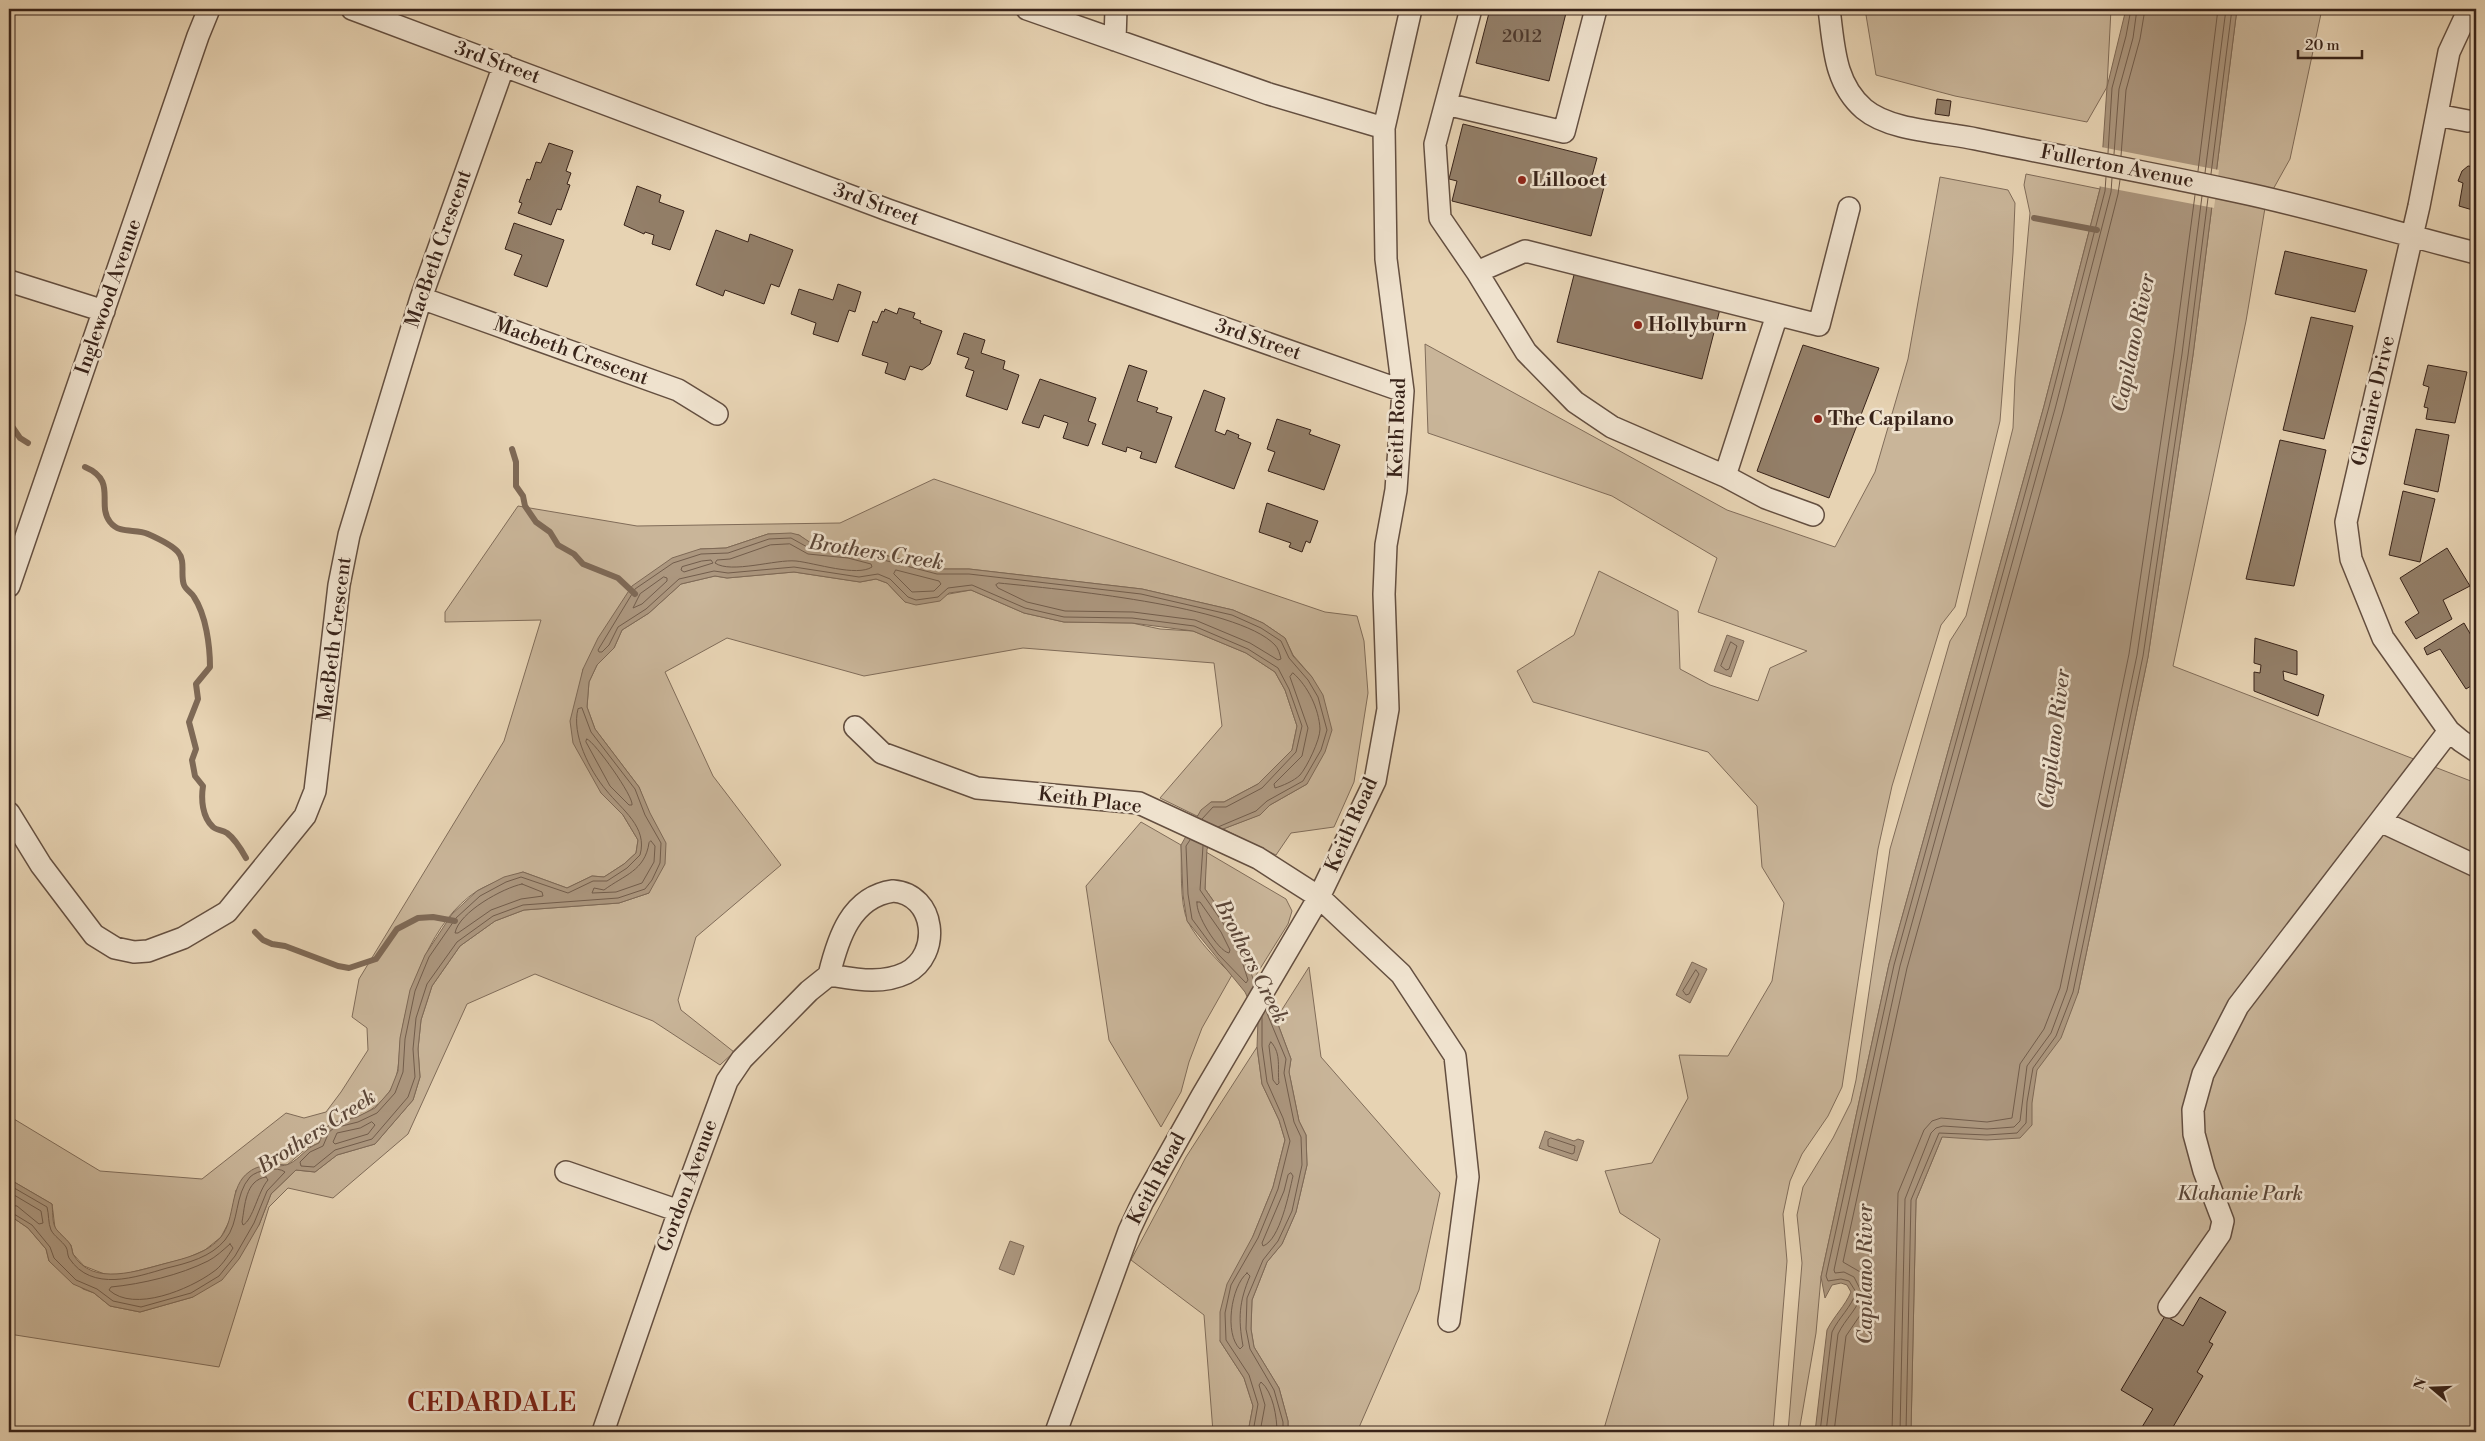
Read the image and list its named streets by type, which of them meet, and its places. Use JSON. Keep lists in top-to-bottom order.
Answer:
{
  "streets": {
    "street": [
      "3rd Street",
      "Fullerton Avenue",
      "MacBeth Crescent",
      "Inglewood Avenue",
      "Macbeth Crescent",
      "Glenaire Drive",
      "Keith Road",
      "Keith Place",
      "Gordon Avenue"
    ]
  },
  "crossings": [
    ["3rd Street", "MacBeth Crescent"],
    ["3rd Street", "Keith Road"],
    ["Fullerton Avenue", "Glenaire Drive"],
    ["MacBeth Crescent", "Macbeth Crescent"],
    ["Keith Road", "Keith Place"]
  ],
  "districts": ["CEDARDALE"],
  "water": ["Capilano River", "Brothers Creek"],
  "parks": ["Klahanie Park"],
  "places": ["Lillooet", "Hollyburn", "The Capilano"],
  "house_numbers": ["2012"],
  "scale_bar": "20 m",
  "north": "left"
}
